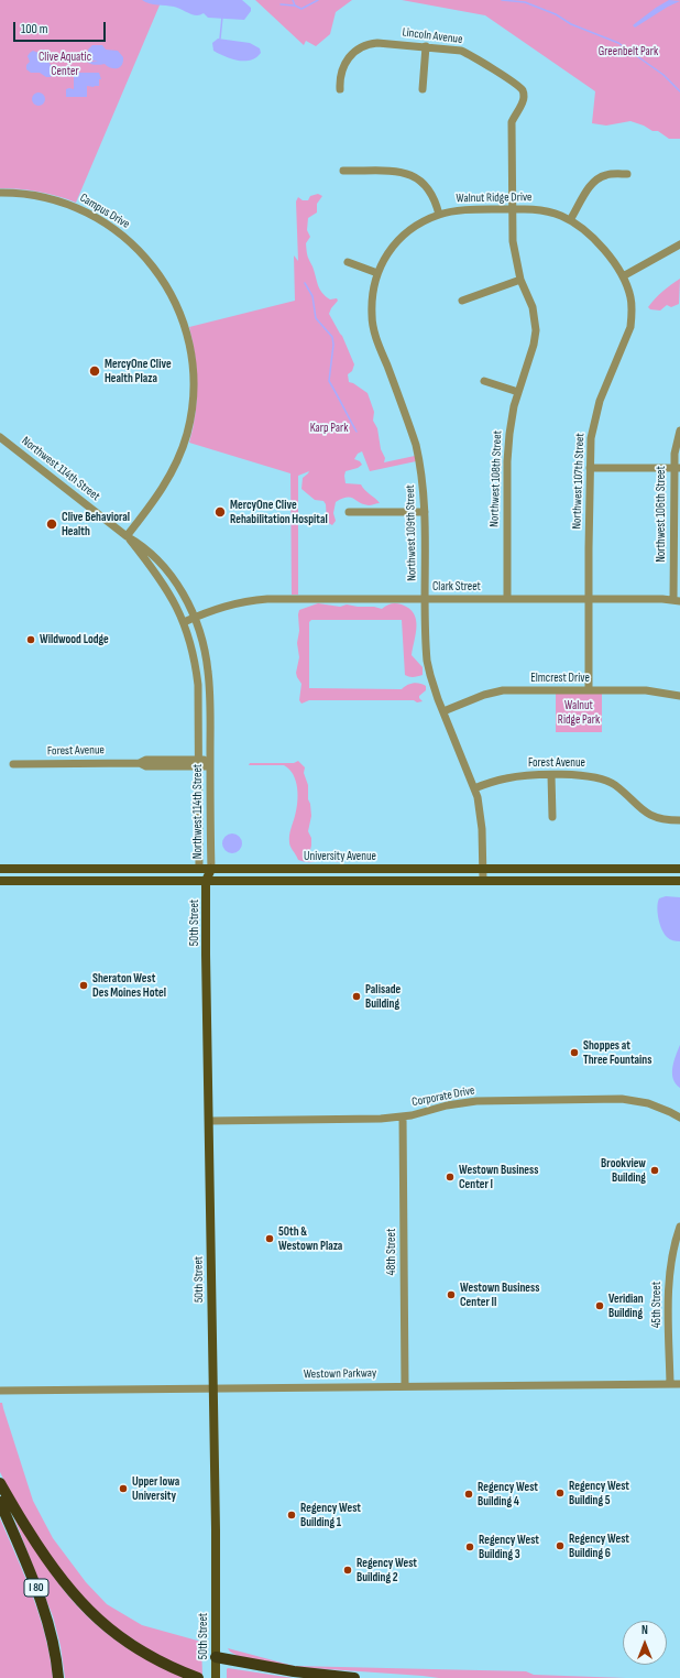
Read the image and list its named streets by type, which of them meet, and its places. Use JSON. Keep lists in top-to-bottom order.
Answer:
{
  "streets": {
    "highway": ["I 80"],
    "main road": ["Northwest 114th Street", "University Avenue", "50th Street"],
    "street": [
      "Lincoln Avenue",
      "Walnut Ridge Drive",
      "Campus Drive",
      "Northwest 108th Street",
      "Northwest 107th Street",
      "Northwest 106th Street",
      "Northwest 109th Street",
      "Clark Street",
      "Elmcrest Drive",
      "Forest Avenue",
      "Corporate Drive",
      "48th Street",
      "45th Street",
      "Westown Parkway"
    ]
  },
  "crossings": [
    ["Lincoln Avenue", "Northwest 108th Street"],
    ["Walnut Ridge Drive", "Northwest 108th Street"],
    ["Walnut Ridge Drive", "Northwest 107th Street"],
    ["Walnut Ridge Drive", "Northwest 109th Street"],
    ["Campus Drive", "Northwest 114th Street"],
    ["Northwest 114th Street", "Clark Street"],
    ["Northwest 114th Street", "Forest Avenue"],
    ["Northwest 114th Street", "University Avenue"],
    ["Northwest 114th Street", "50th Street"],
    ["Northwest 108th Street", "Clark Street"],
    ["Northwest 107th Street", "Clark Street"],
    ["Northwest 107th Street", "Elmcrest Drive"],
    ["Northwest 106th Street", "Clark Street"],
    ["Northwest 109th Street", "Clark Street"],
    ["Northwest 109th Street", "Elmcrest Drive"],
    ["Northwest 109th Street", "Forest Avenue"],
    ["Northwest 109th Street", "University Avenue"],
    ["University Avenue", "50th Street"],
    ["50th Street", "Corporate Drive"],
    ["50th Street", "Westown Parkway"],
    ["Corporate Drive", "48th Street"],
    ["48th Street", "Westown Parkway"],
    ["45th Street", "Westown Parkway"]
  ],
  "parks": [
    "Greenbelt Park",
    "Clive Aquatic Center",
    "Karp Park",
    "Walnut Ridge Park"
  ],
  "places": [
    "MercyOne Clive Health Plaza",
    "MercyOne Clive Rehabilitation Hospital",
    "Clive Behavioral Health",
    "Wildwood Lodge",
    "Sheraton West Des Moines Hotel",
    "Palisade Building",
    "Shoppes at Three Fountains",
    "Brookview Building",
    "Westown Business Center I",
    "50th & Westown Plaza",
    "Westown Business Center II",
    "Veridian Building",
    "Upper Iowa University",
    "Regency West Building 5",
    "Regency West Building 4",
    "Regency West Building 1",
    "Regency West Building 6",
    "Regency West Building 3",
    "Regency West Building 2"
  ],
  "scale_bar": "100 m",
  "north": "top"
}
